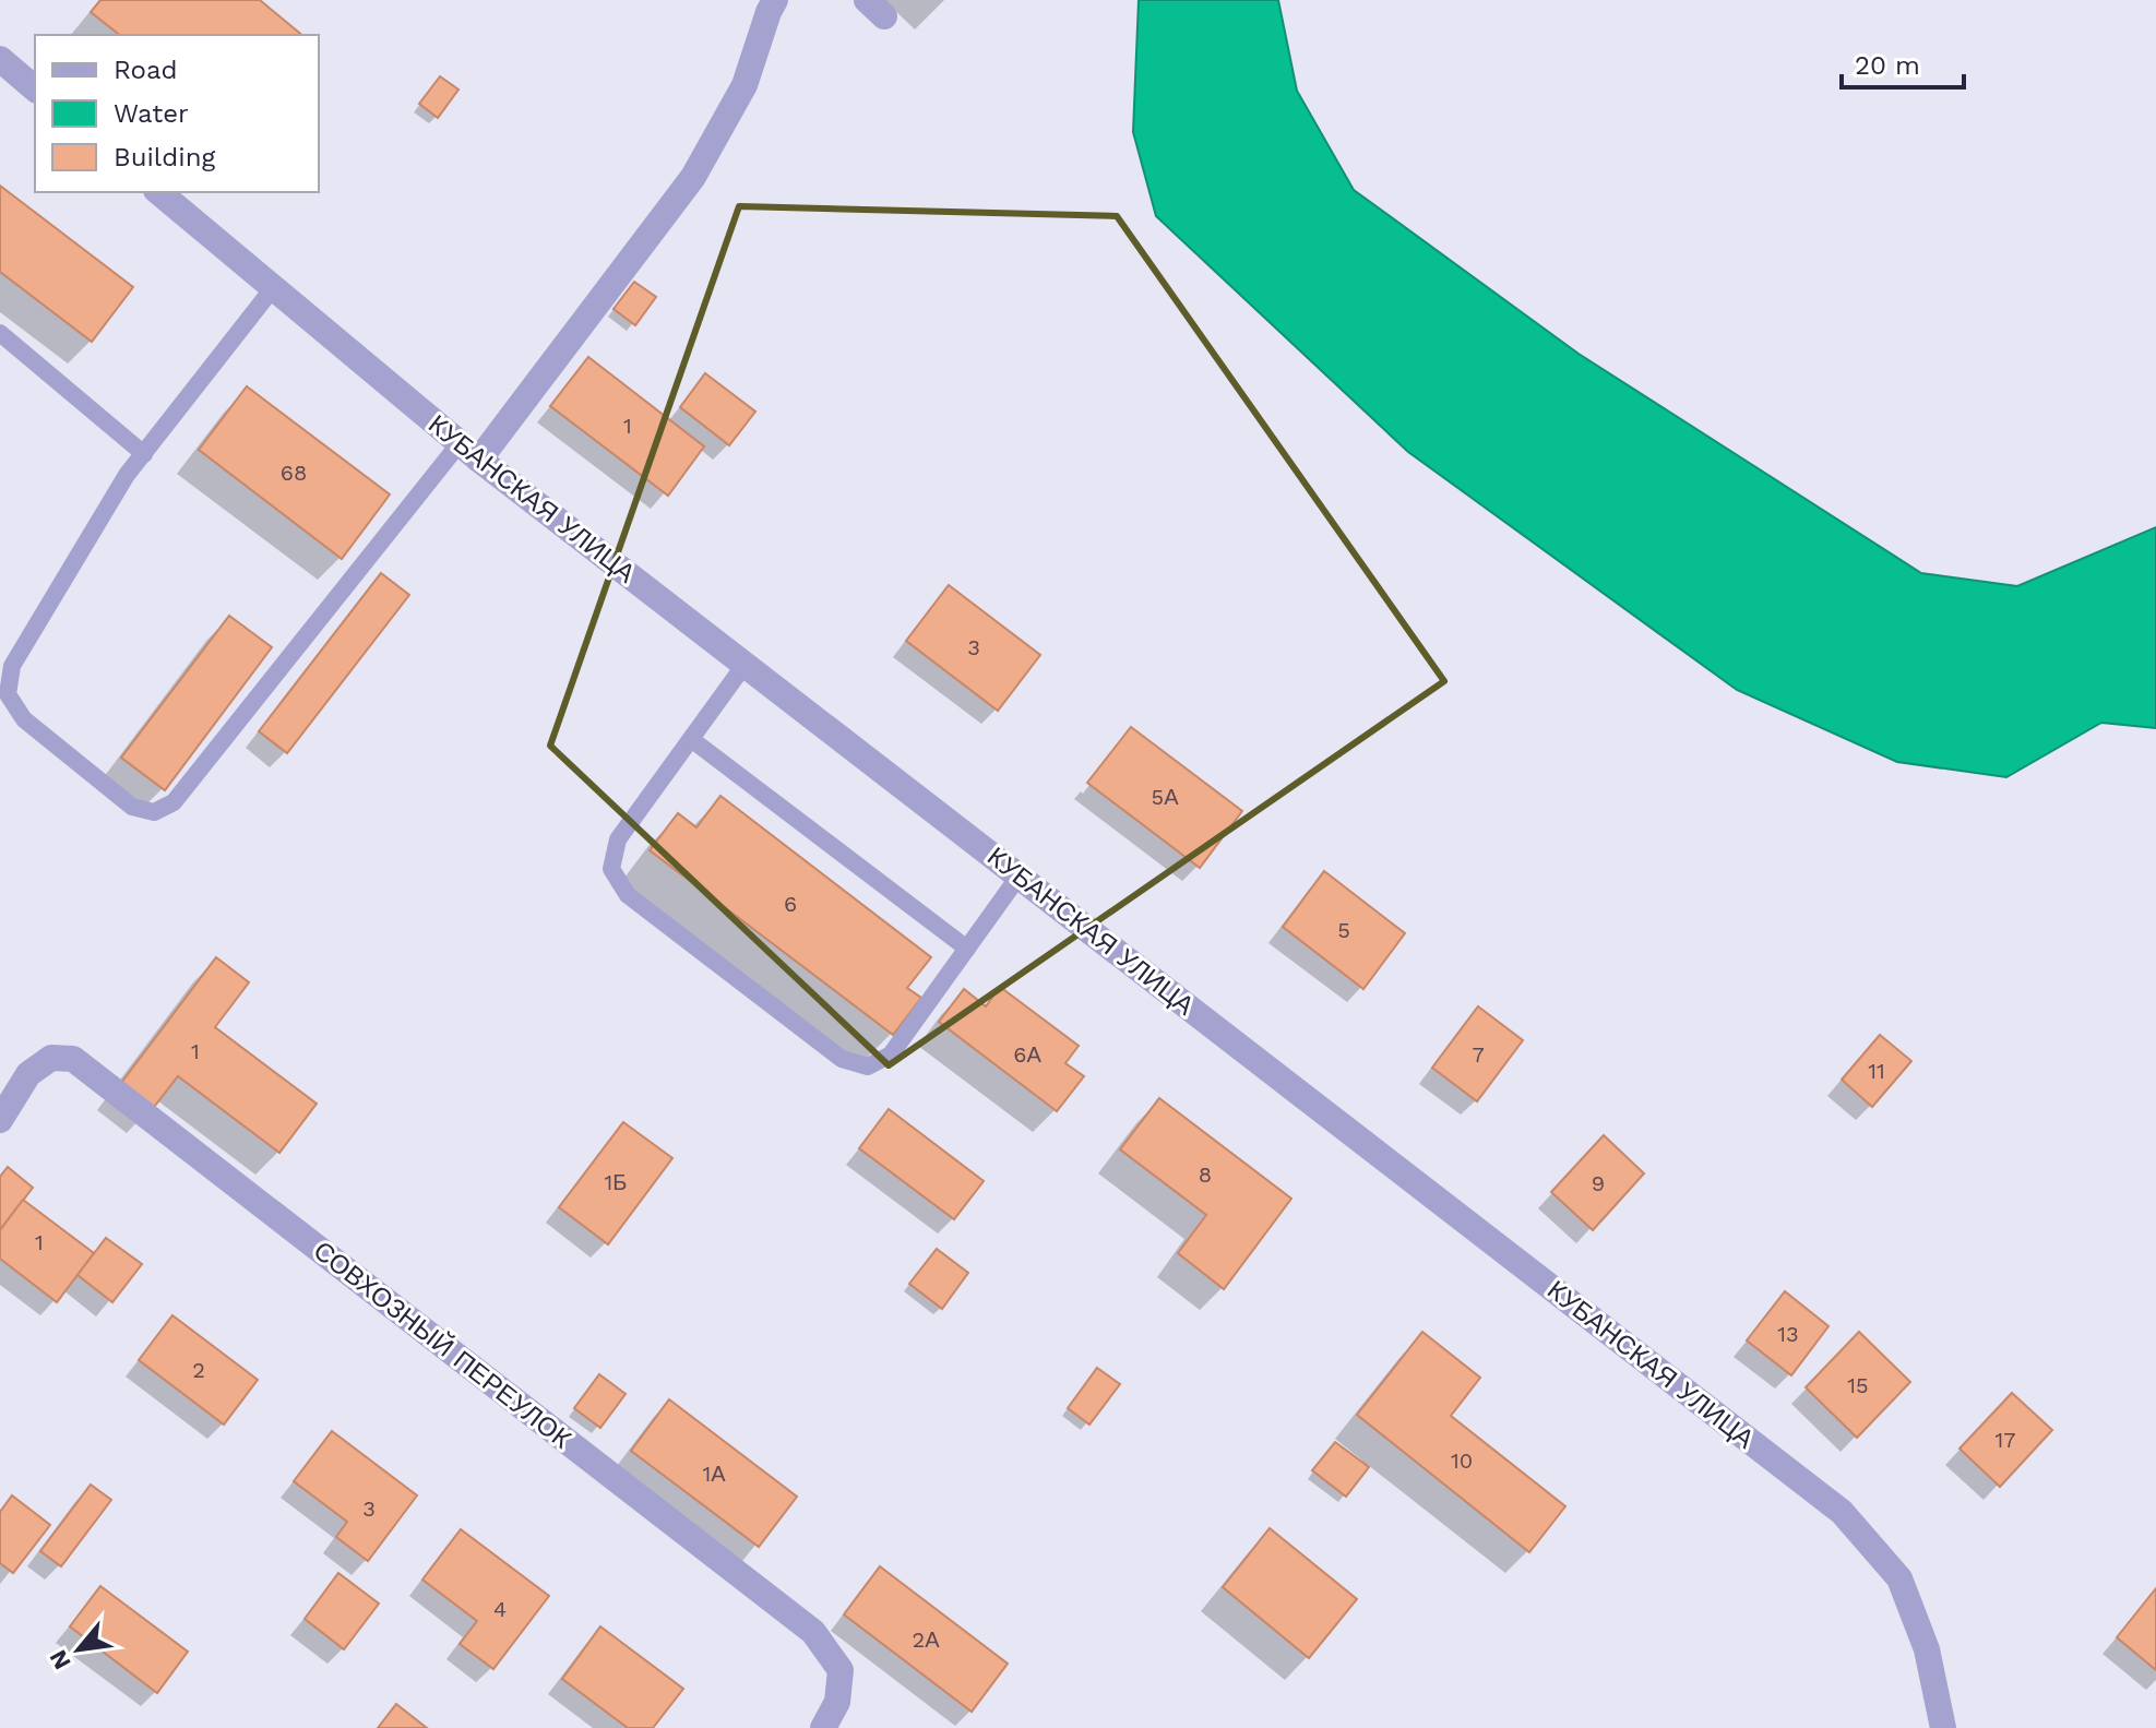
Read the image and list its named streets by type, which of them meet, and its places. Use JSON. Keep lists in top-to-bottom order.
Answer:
{
  "streets": {
    "street": ["КУБАНСКАЯ УЛИЦА", "СОВХОЗНЫЙ ПЕРЕУЛОК"]
  },
  "house_numbers": [
    "1",
    "68",
    "3",
    "5А",
    "6",
    "5",
    "1",
    "6А",
    "7",
    "11",
    "8",
    "1Б",
    "9",
    "1",
    "13",
    "2",
    "15",
    "17",
    "10",
    "1А",
    "3",
    "4",
    "2А"
  ],
  "legend": ["Road", "Water", "Building"],
  "scale_bar": "20 m",
  "north": "bottom left"
}
